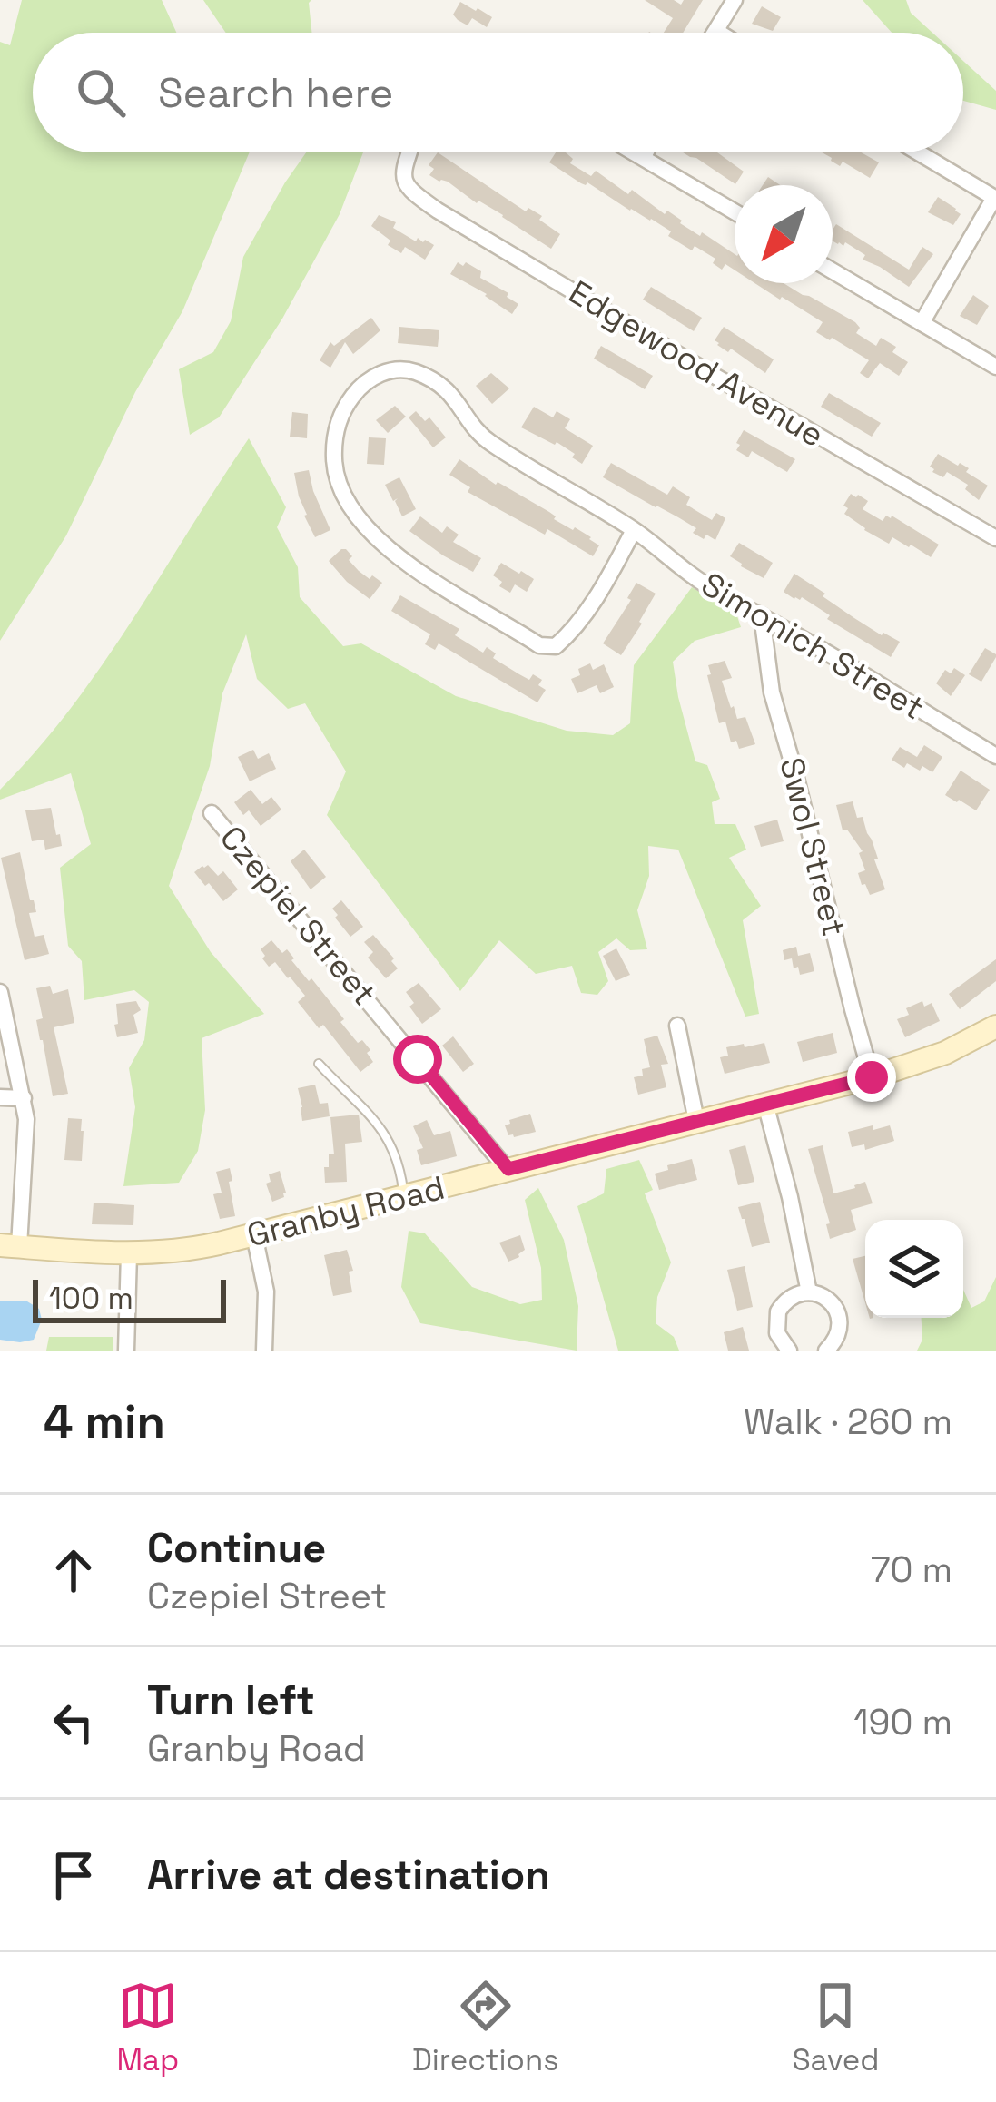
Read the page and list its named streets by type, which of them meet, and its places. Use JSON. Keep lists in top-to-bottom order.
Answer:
{
  "streets": {
    "main road": ["Granby Road"],
    "street": [
      "Edgewood Avenue",
      "Simonich Street",
      "Swol Street",
      "Czepiel Street"
    ]
  },
  "crossings": [
    ["Simonich Street", "Swol Street"],
    ["Swol Street", "Granby Road"],
    ["Czepiel Street", "Granby Road"]
  ],
  "scale_bar": "100 m",
  "north": "bottom left",
  "page": {
    "search": "Search here",
    "scale": "100 m",
    "heading": ["4 min", "Walk · 260 m"],
    "list": [
      ["Continue", "Czepiel Street", "70 m"],
      ["Turn left", "Granby Road", "190 m"],
      "Arrive at destination"
    ],
    "nav": ["Map", "Directions", "Saved"]
  }
}
